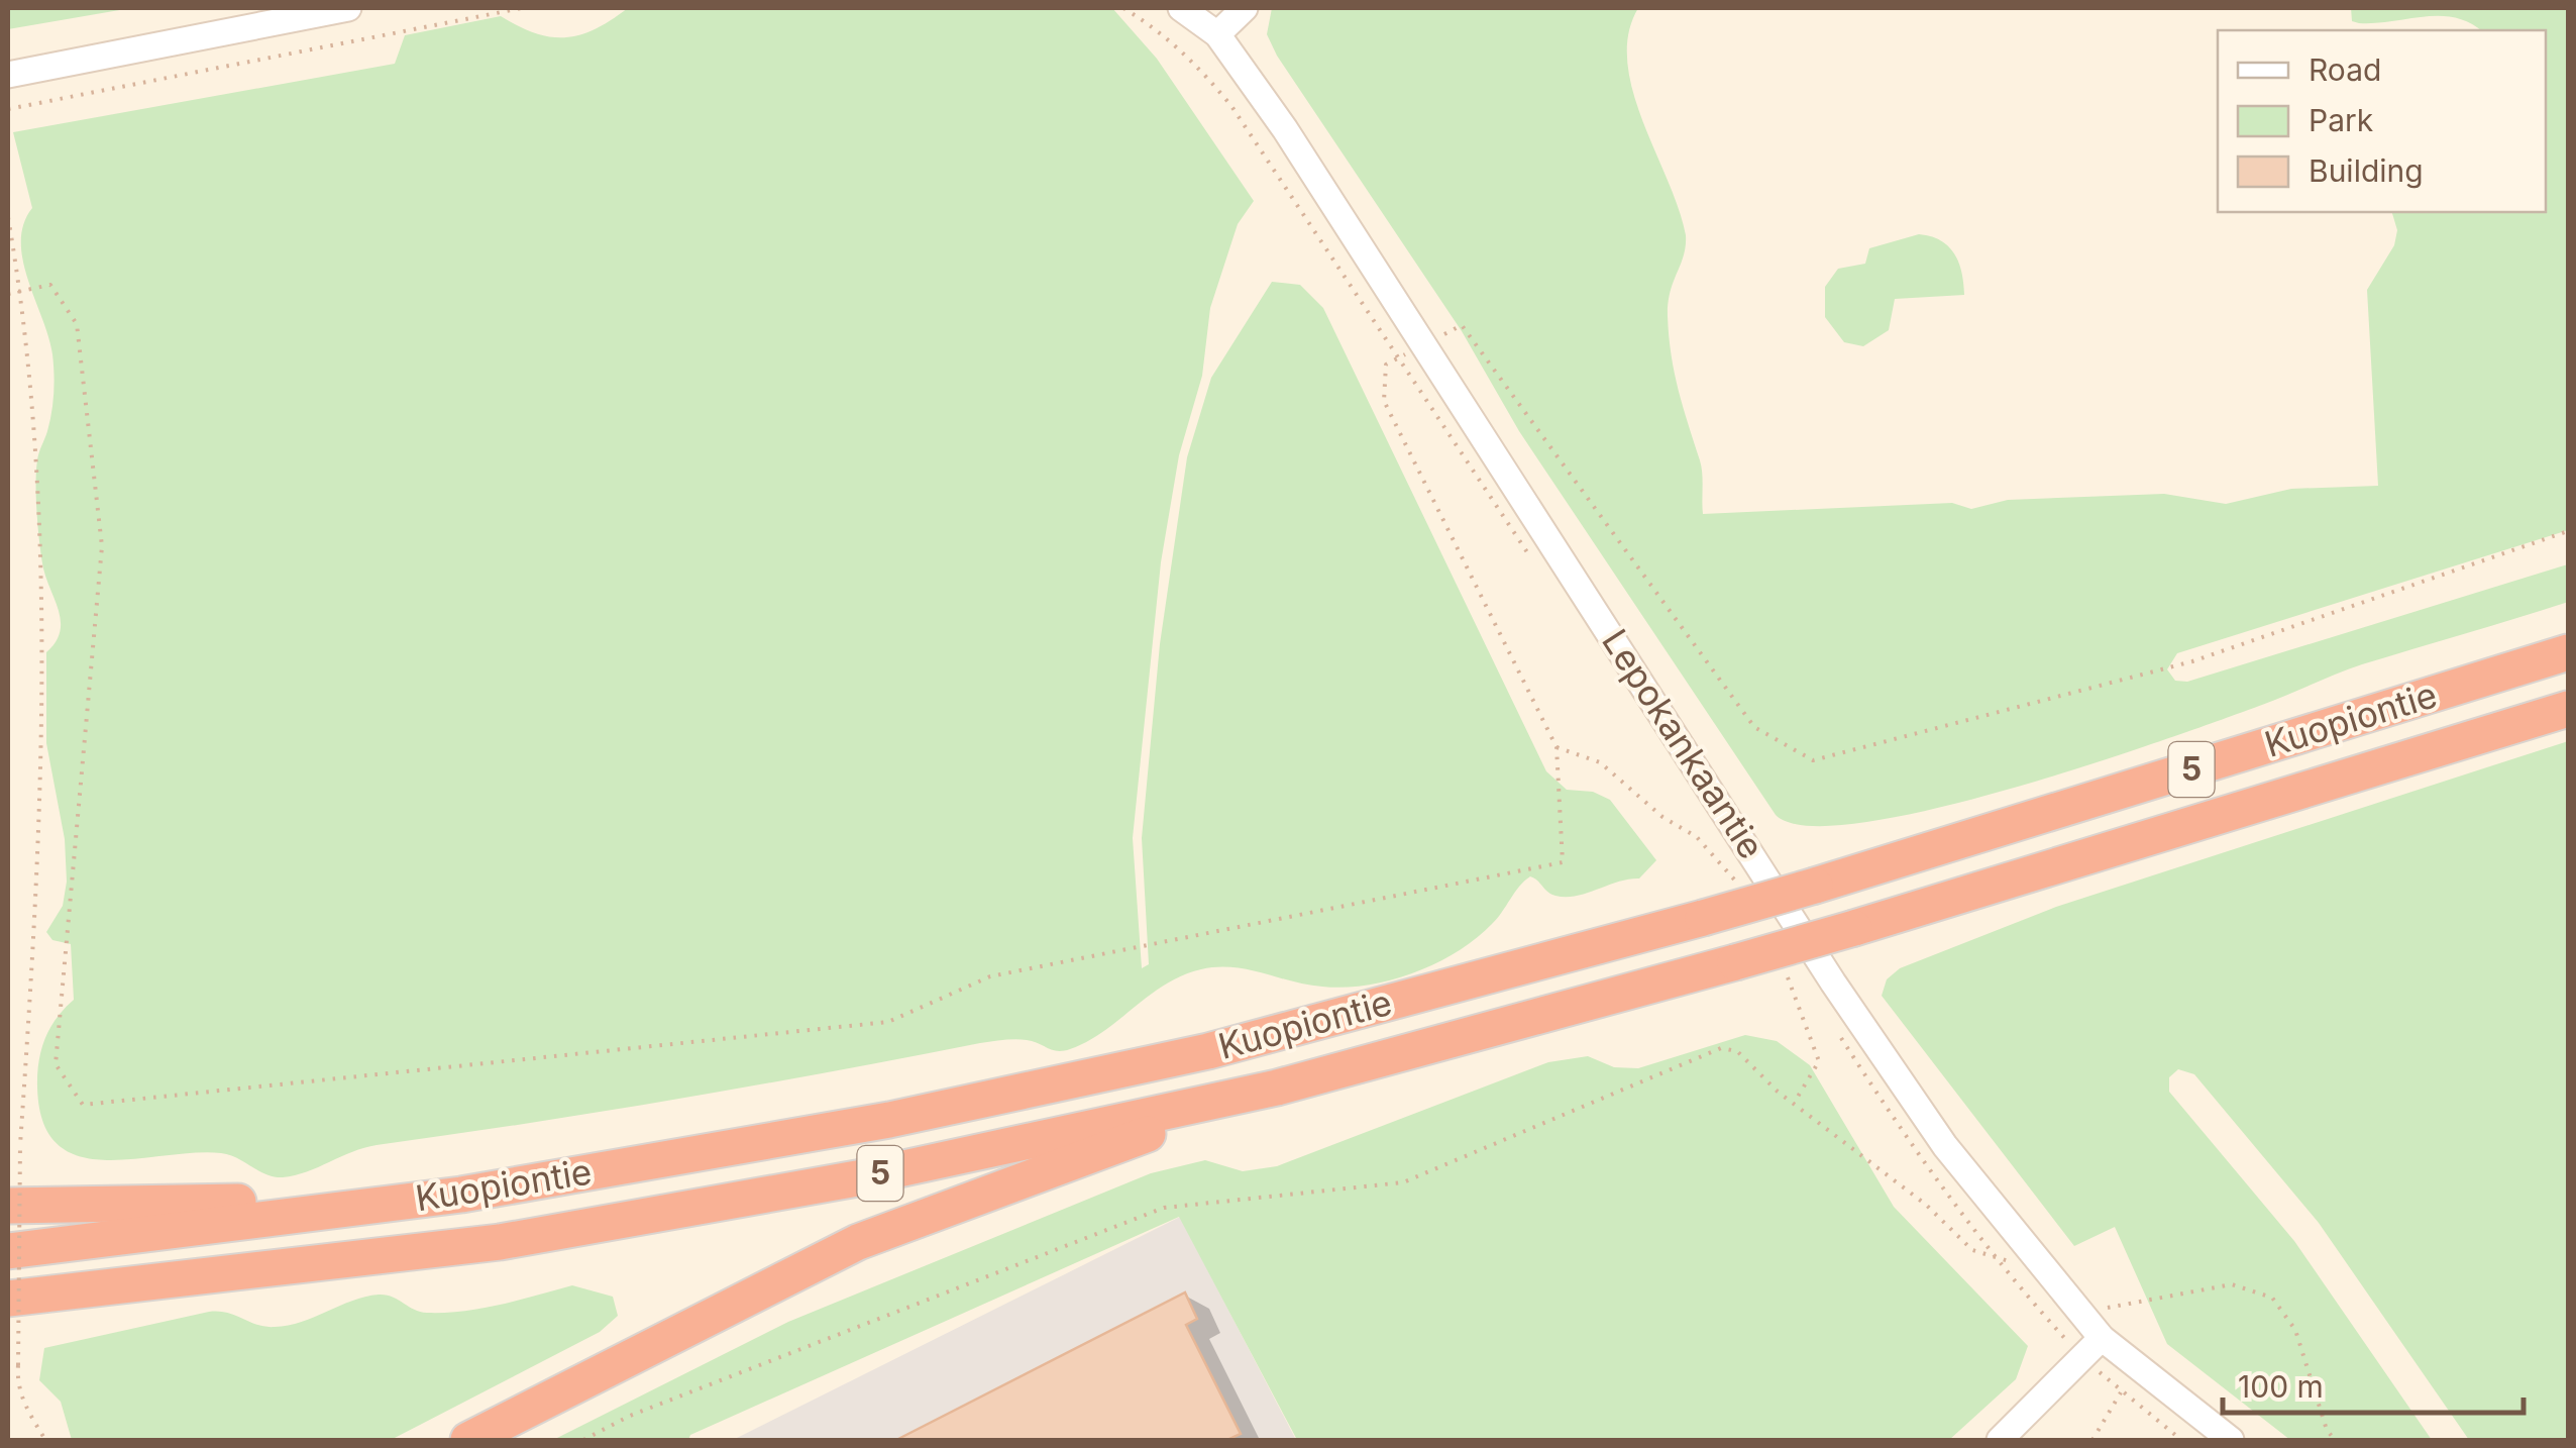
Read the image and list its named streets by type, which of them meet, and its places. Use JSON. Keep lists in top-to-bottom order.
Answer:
{
  "streets": {
    "highway": ["Kuopiontie", "5"],
    "street": ["Lepokankaantie"]
  },
  "legend": ["Road", "Park", "Building"],
  "scale_bar": "100 m"
}
